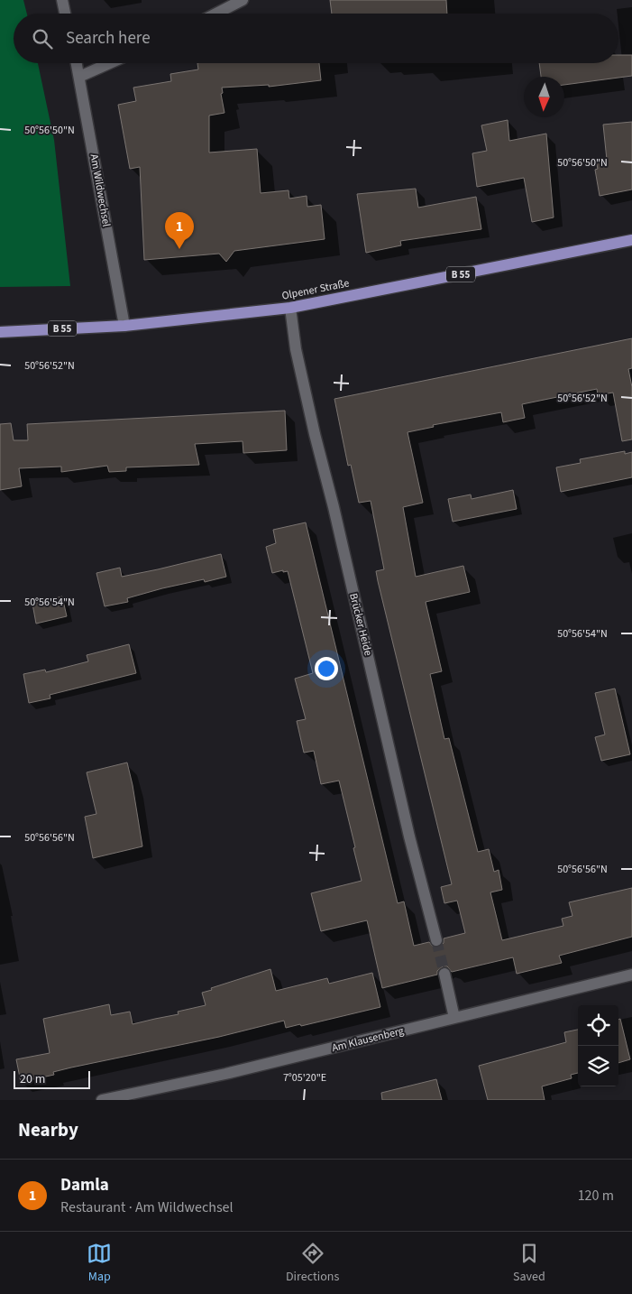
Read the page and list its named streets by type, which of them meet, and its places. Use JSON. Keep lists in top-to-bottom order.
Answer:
{
  "streets": {
    "main road": ["B 55", "Olpener Straße"],
    "street": ["Am Wildwechsel", "Brücker Heide", "Am Klausenberg"]
  },
  "crossings": [
    ["Am Wildwechsel", "Olpener Straße"],
    ["Olpener Straße", "Brücker Heide"]
  ],
  "scale_bar": "20 m",
  "north": "bottom",
  "page": {
    "search": "Search here",
    "pins": "1",
    "scale": "20 m",
    "heading": "Nearby",
    "list": [
      {
        "mark": "1",
        "name": "Damla",
        "note": "Restaurant · Am Wildwechsel",
        "value": "120 m"
      }
    ],
    "nav": ["Map", "Directions", "Saved"]
  },
  "coordinates": [
    "50°56'50\"N",
    "50°56'52\"N",
    "50°56'54\"N",
    "50°56'56\"N",
    "7°05'20\"E"
  ]
}
